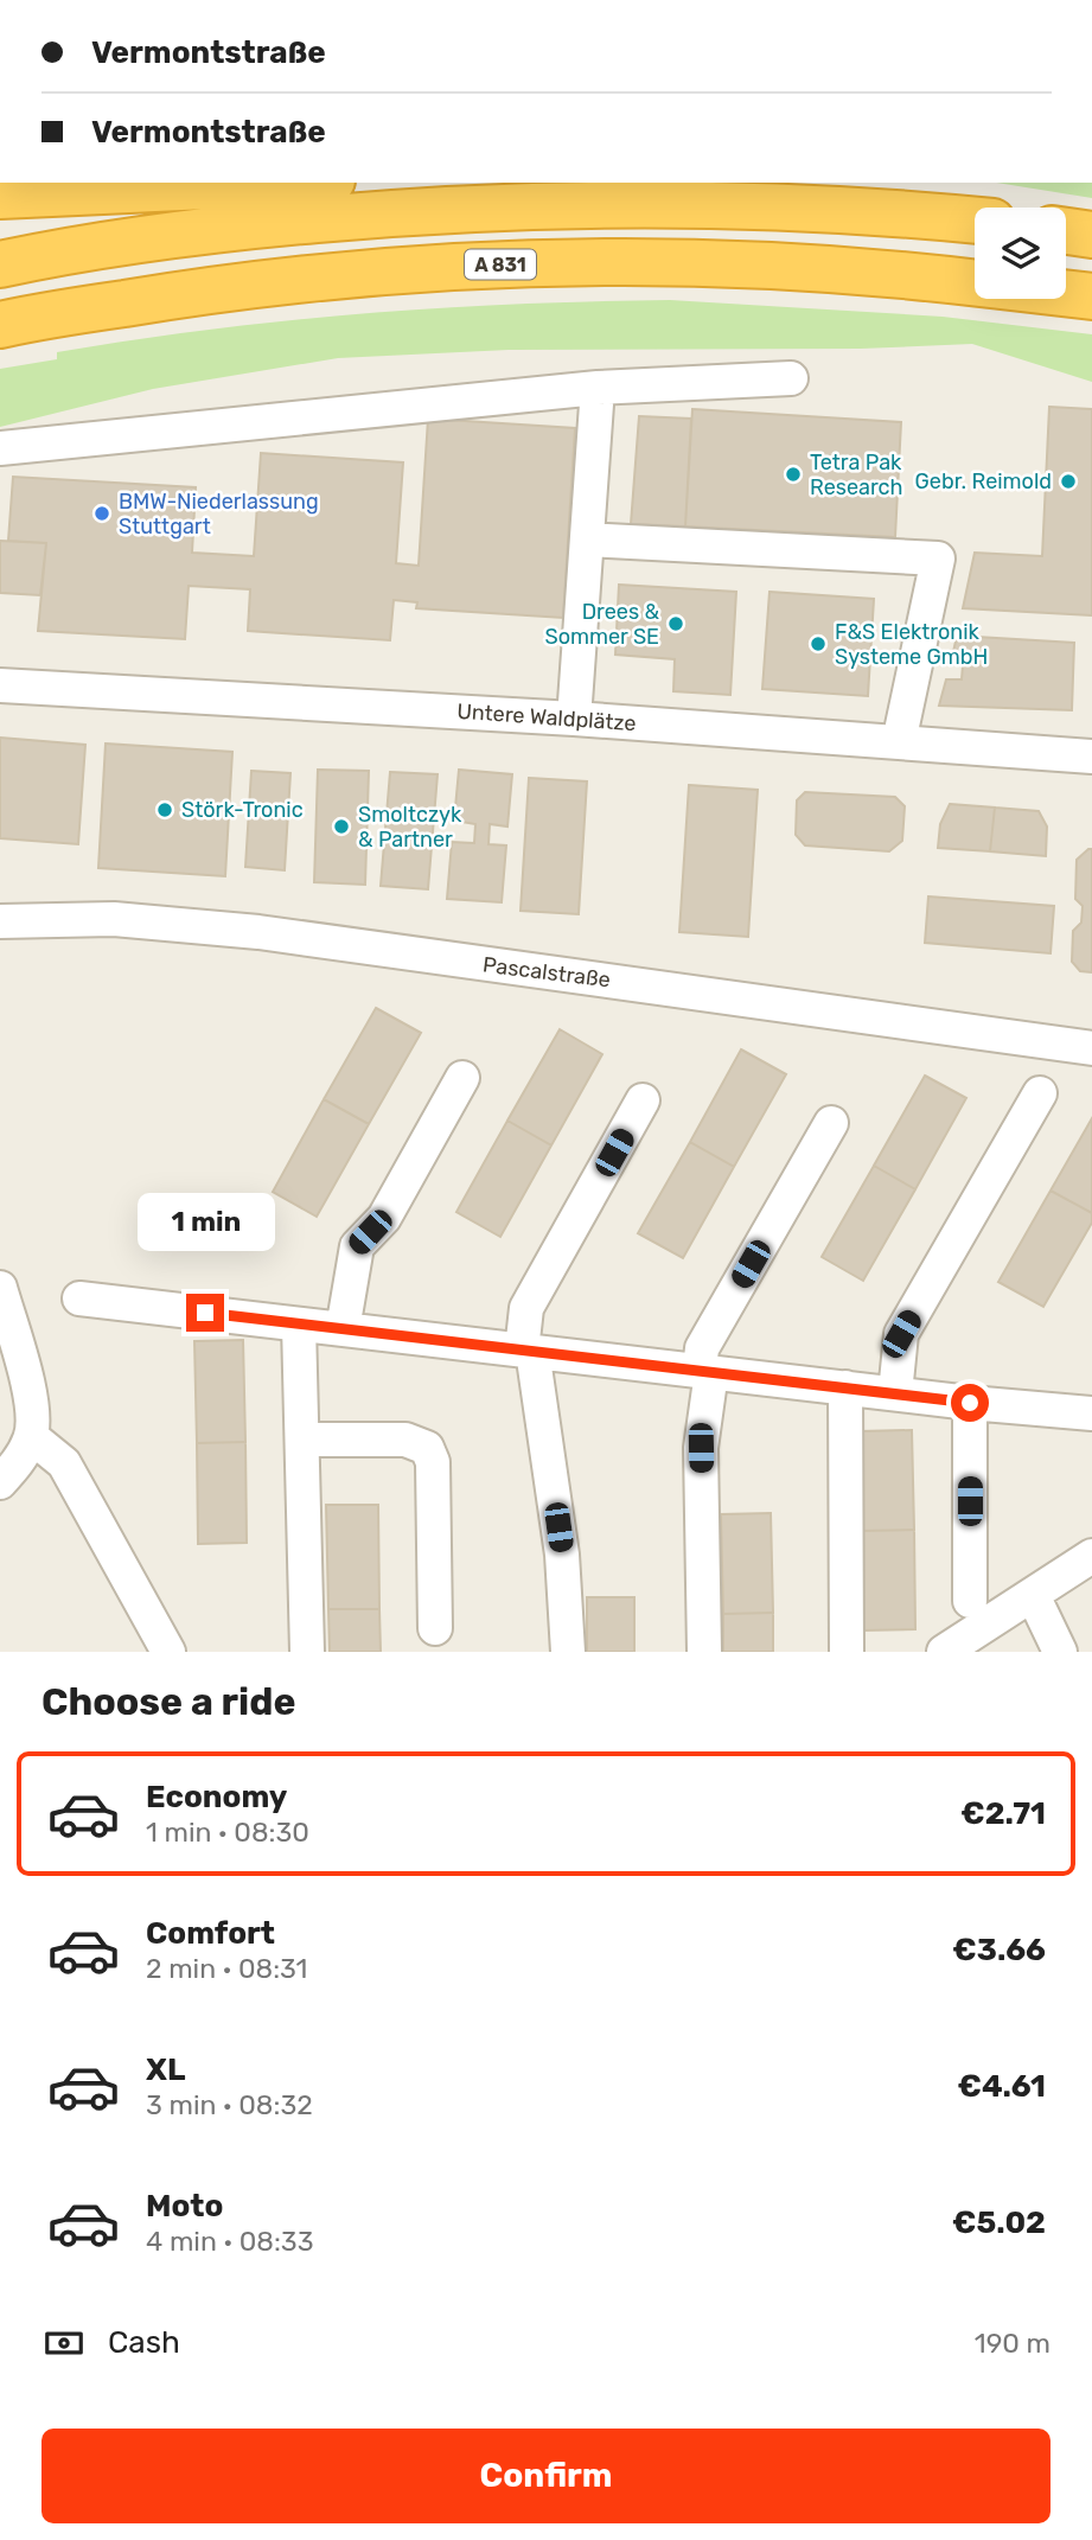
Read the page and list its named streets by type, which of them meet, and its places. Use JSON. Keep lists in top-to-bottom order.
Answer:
{
  "streets": {
    "highway": ["A 831"],
    "street": ["Untere Waldplätze", "Pascalstraße"]
  },
  "places": [
    "Tetra Pak Research",
    "Gebr. Reimold",
    "BMW-Niederlassung Stuttgart",
    "Drees & Sommer SE",
    "F&S Elektronik Systeme GmbH",
    "Störk-Tronic",
    "Smoltczyk & Partner"
  ],
  "page": {
    "banner": ["Vermontstraße", "Vermontstraße"],
    "bubble": "1 min",
    "heading": "Choose a ride",
    "list": [
      {
        "name": "Economy",
        "note": "1 min · 08:30",
        "value": "€2.71"
      },
      {
        "name": "Comfort",
        "note": "2 min · 08:31",
        "value": "€3.66"
      },
      {
        "name": "XL",
        "note": "3 min · 08:32",
        "value": "€4.61"
      },
      {
        "name": "Moto",
        "note": "4 min · 08:33",
        "value": "€5.02"
      }
    ],
    "pay": ["Cash", "190 m"],
    "buttons": "Confirm"
  }
}
